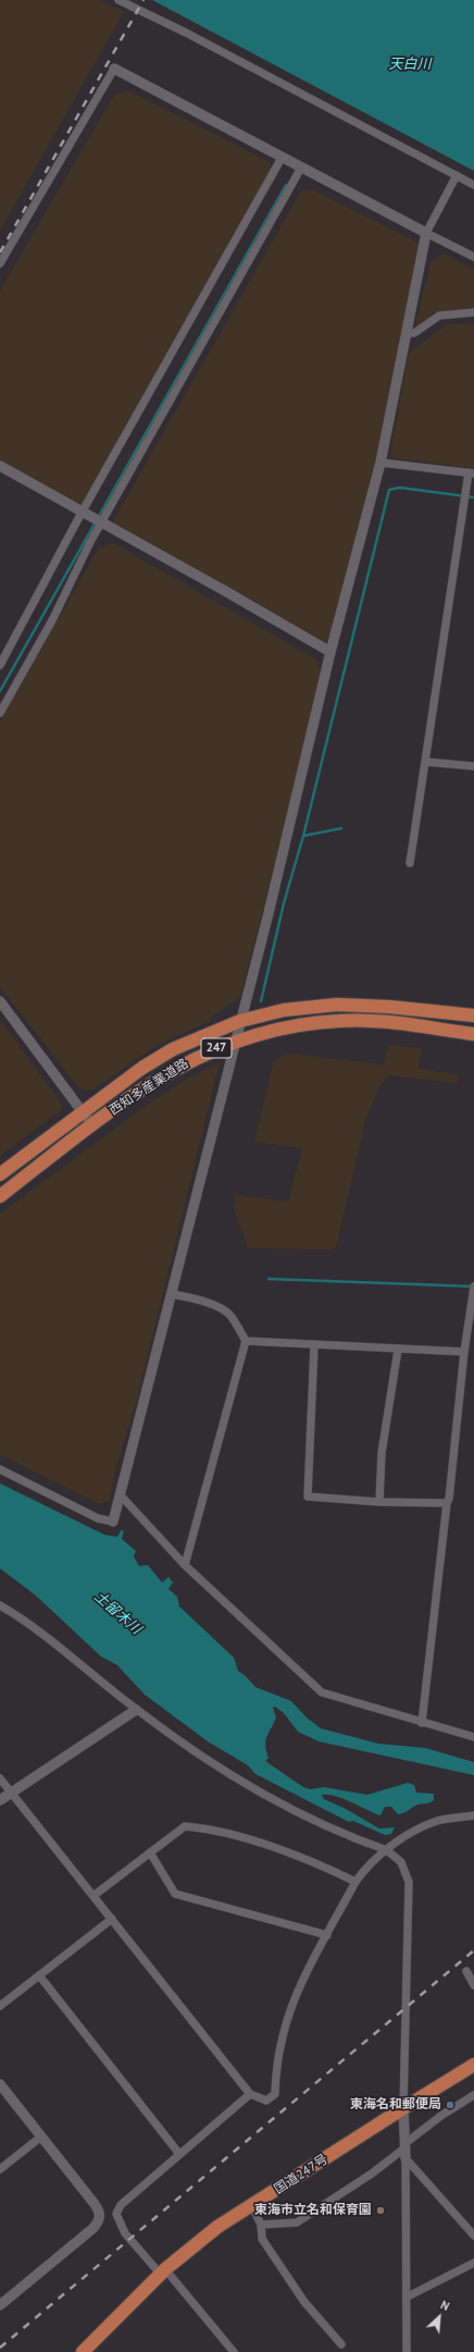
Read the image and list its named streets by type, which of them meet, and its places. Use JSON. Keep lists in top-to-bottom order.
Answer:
{
  "streets": {
    "highway": ["247", "西知多産業道路", "国道247号"]
  },
  "water": ["天白川", "土留木川"],
  "places": ["東海名和郵便局", "東海市立名和保育園"],
  "north": "top right"
}
